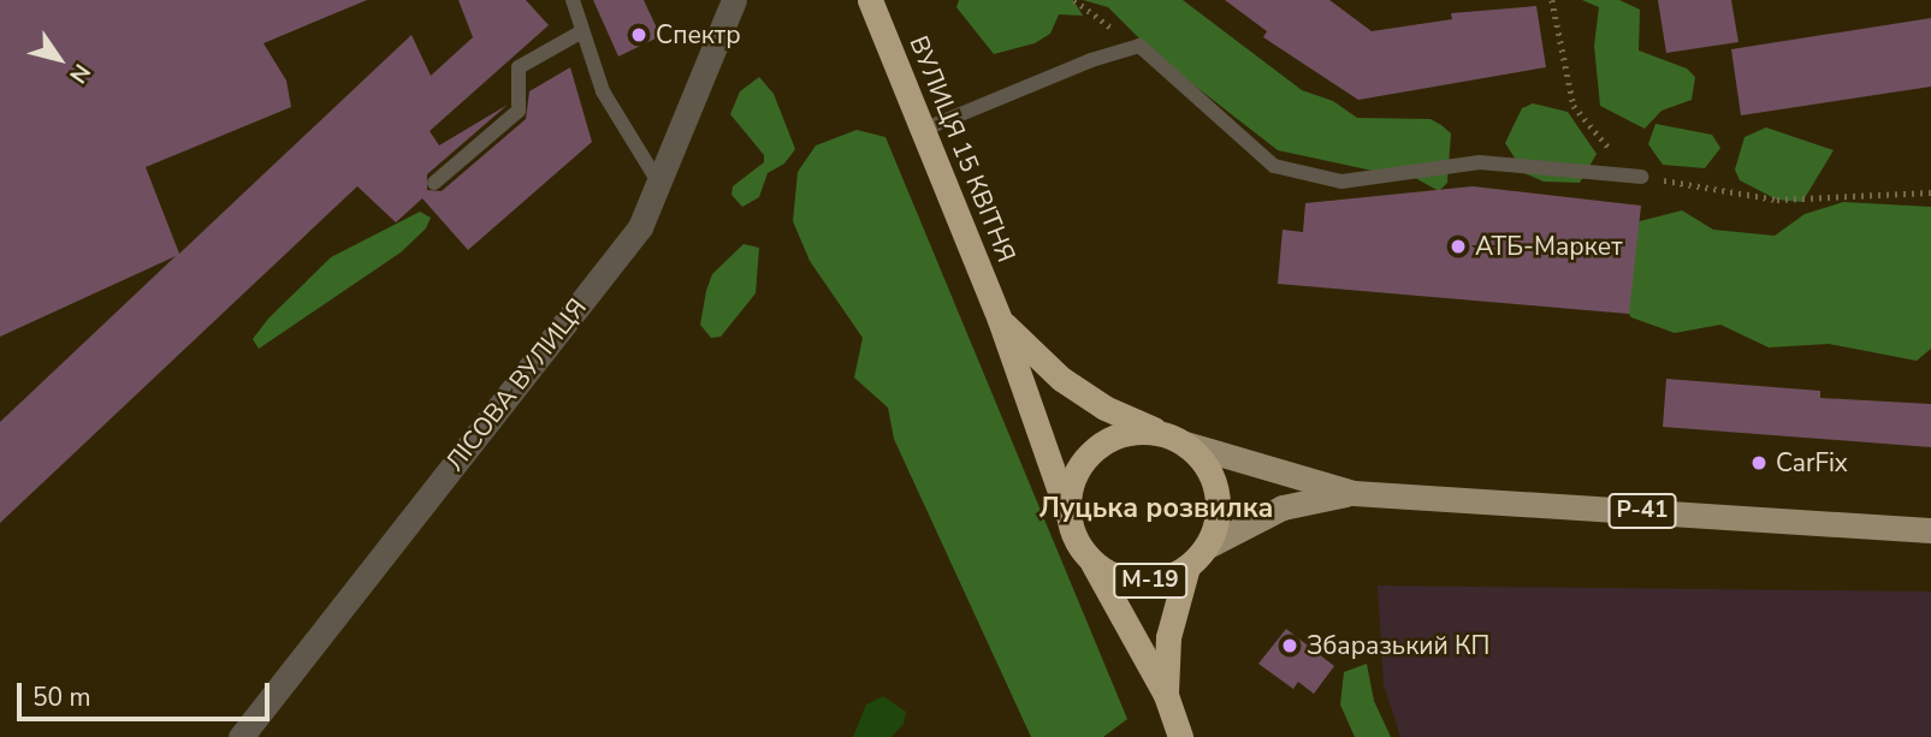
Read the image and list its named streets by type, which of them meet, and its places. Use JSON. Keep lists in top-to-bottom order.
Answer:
{
  "streets": {
    "highway": ["ВУЛИЦЯ 15 КВІТНЯ", "М-19"],
    "main road": ["Р-41"],
    "street": ["ЛІСОВА ВУЛИЦЯ"]
  },
  "crossings": [
    ["ВУЛИЦЯ 15 КВІТНЯ", "Р-41"],
    ["ВУЛИЦЯ 15 КВІТНЯ", "М-19"],
    ["Р-41", "М-19"]
  ],
  "districts": ["Луцька розвилка"],
  "places": [
    "Спектр",
    "АТБ-Маркет",
    "CarFix",
    "Збаразький КП"
  ],
  "scale_bar": "50 m",
  "north": "bottom right"
}
